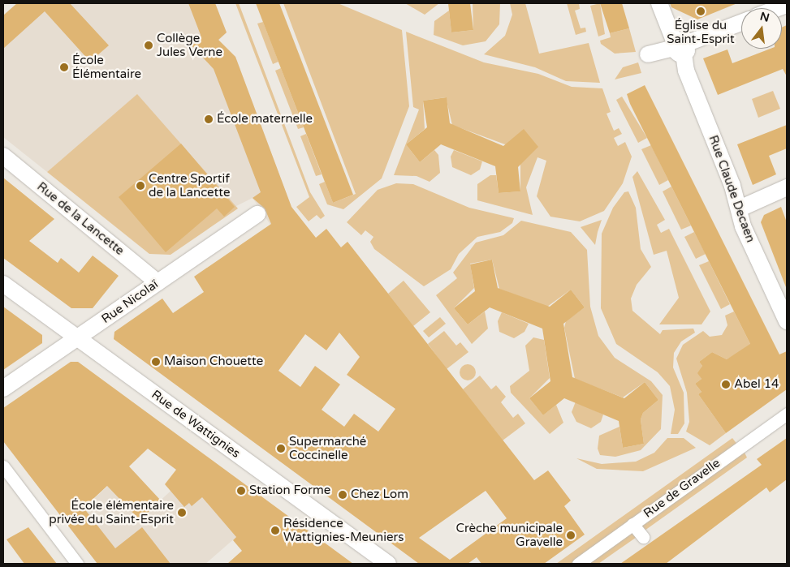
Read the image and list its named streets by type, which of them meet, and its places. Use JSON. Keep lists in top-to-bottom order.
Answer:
{
  "streets": {
    "street": [
      "Rue Claude Decaen",
      "Rue de la Lancette",
      "Rue Nicolaï",
      "Rue de Wattignies",
      "Rue de Gravelle"
    ]
  },
  "crossings": [
    ["Rue de la Lancette", "Rue Nicolaï"],
    ["Rue Nicolaï", "Rue de Wattignies"]
  ],
  "places": [
    "Église du Saint-Esprit",
    "Collège Jules Verne",
    "École Élémentaire",
    "École maternelle",
    "Centre Sportif de la Lancette",
    "Maison Chouette",
    "Abel 14",
    "Supermarché Coccinelle",
    "Station Forme",
    "Chez Lom",
    "École élémentaire privée du Saint-Esprit",
    "Résidence Wattignies-Meuniers",
    "Crèche municipale Gravelle"
  ],
  "north": "top"
}
